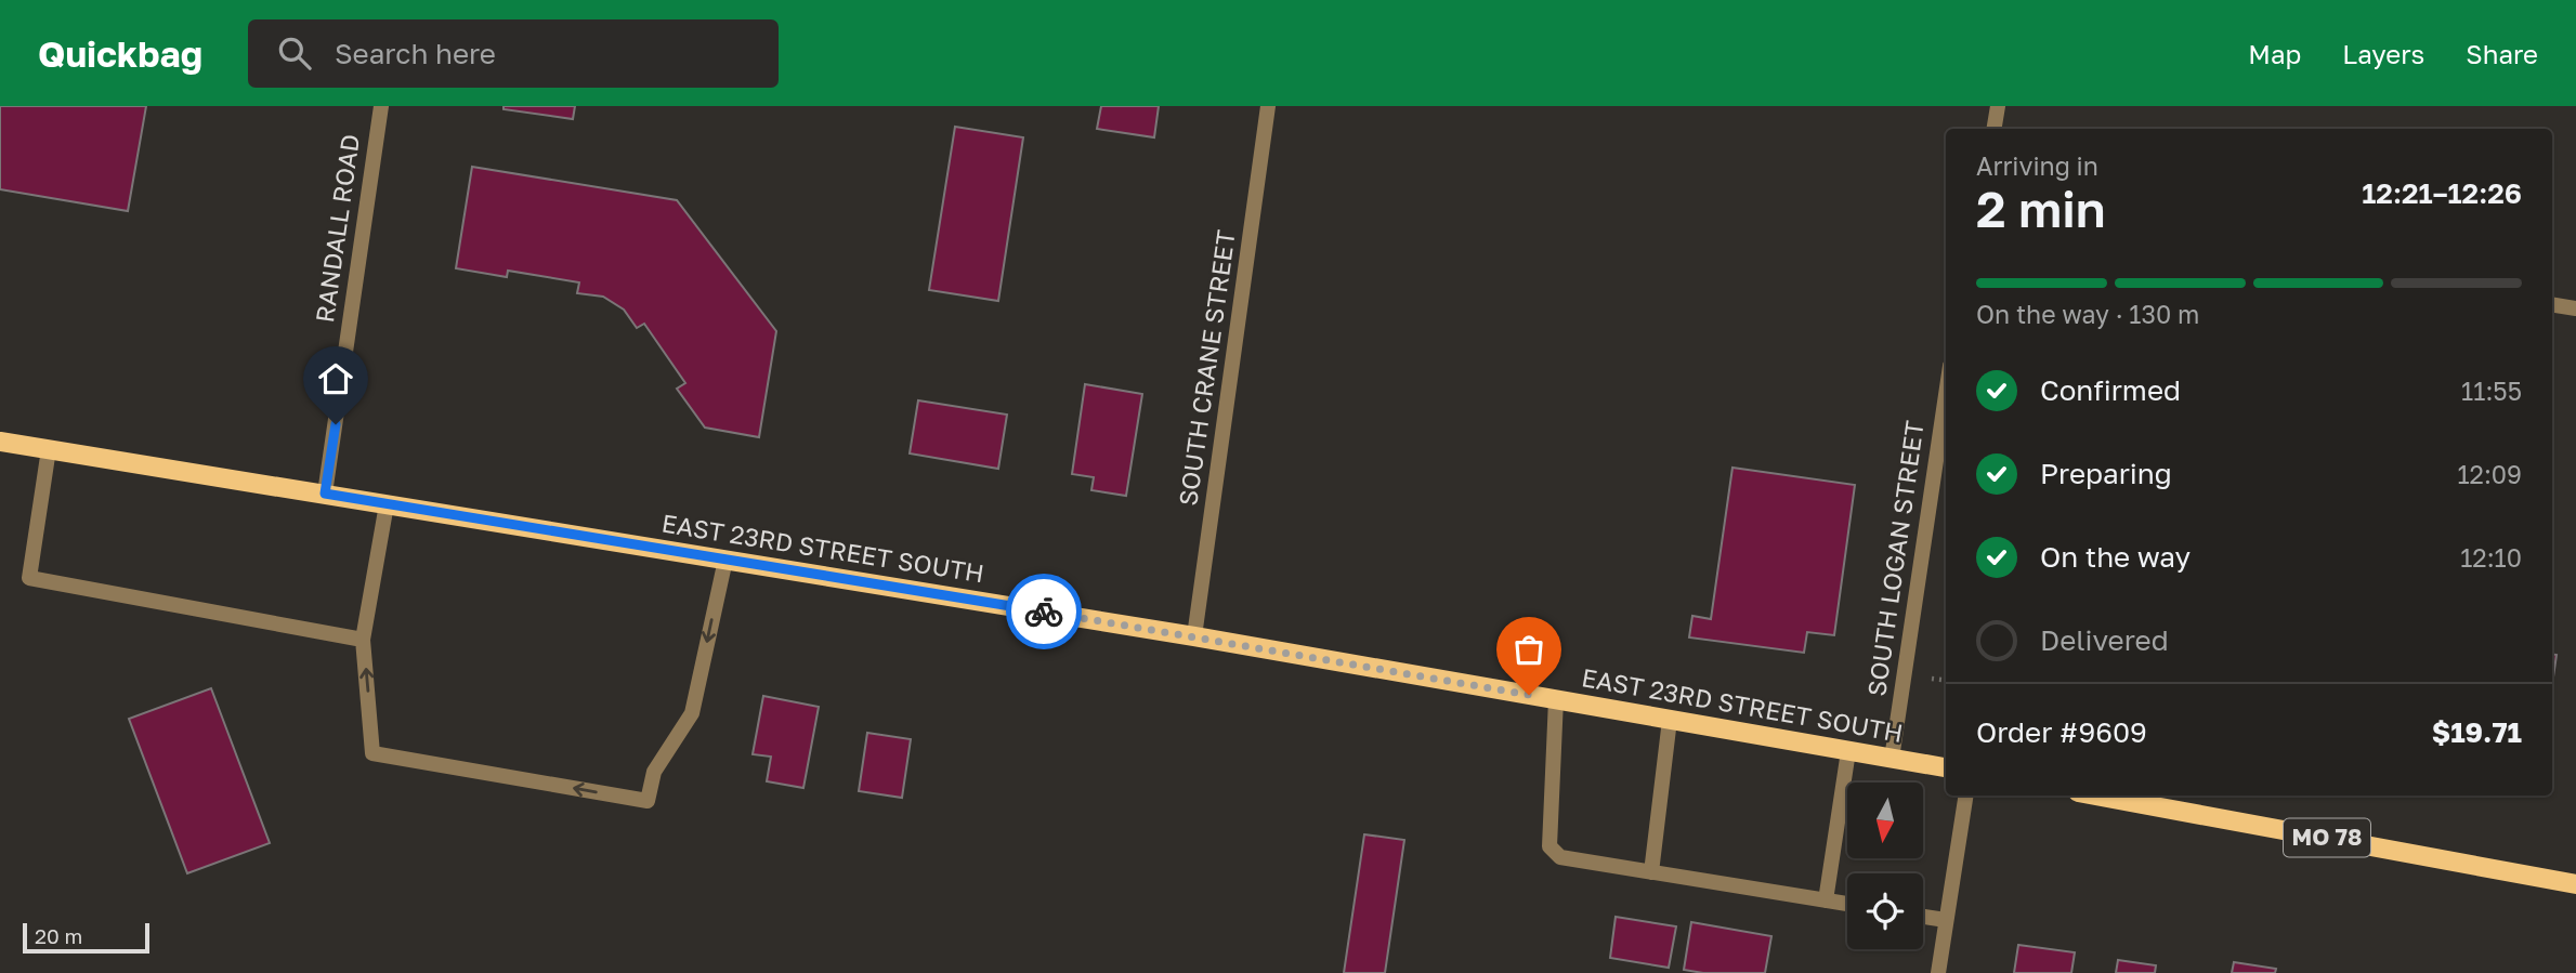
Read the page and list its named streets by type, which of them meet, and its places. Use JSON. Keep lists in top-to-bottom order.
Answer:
{
  "streets": {
    "main road": ["EAST 23RD STREET SOUTH", "MO 78"],
    "street": ["RANDALL ROAD", "SOUTH CRANE STREET", "SOUTH LOGAN STREET"]
  },
  "crossings": [
    ["RANDALL ROAD", "EAST 23RD STREET SOUTH"],
    ["SOUTH CRANE STREET", "EAST 23RD STREET SOUTH"],
    ["EAST 23RD STREET SOUTH", "SOUTH LOGAN STREET"]
  ],
  "scale_bar": "20 m",
  "north": "bottom",
  "page": {
    "header": "Quickbag",
    "search": "Search here",
    "nav": ["Map", "Layers", "Share"],
    "heading": ["2 min", "Arriving in", "12:21–12:26"],
    "panel": ["Order #9609", "$19.71"],
    "bar": "On the way · 130 m",
    "list": [
      ["Confirmed", "11:55"],
      ["Preparing", "12:09"],
      ["On the way", "12:10"],
      "Delivered"
    ],
    "scale": "20 m"
  }
}
